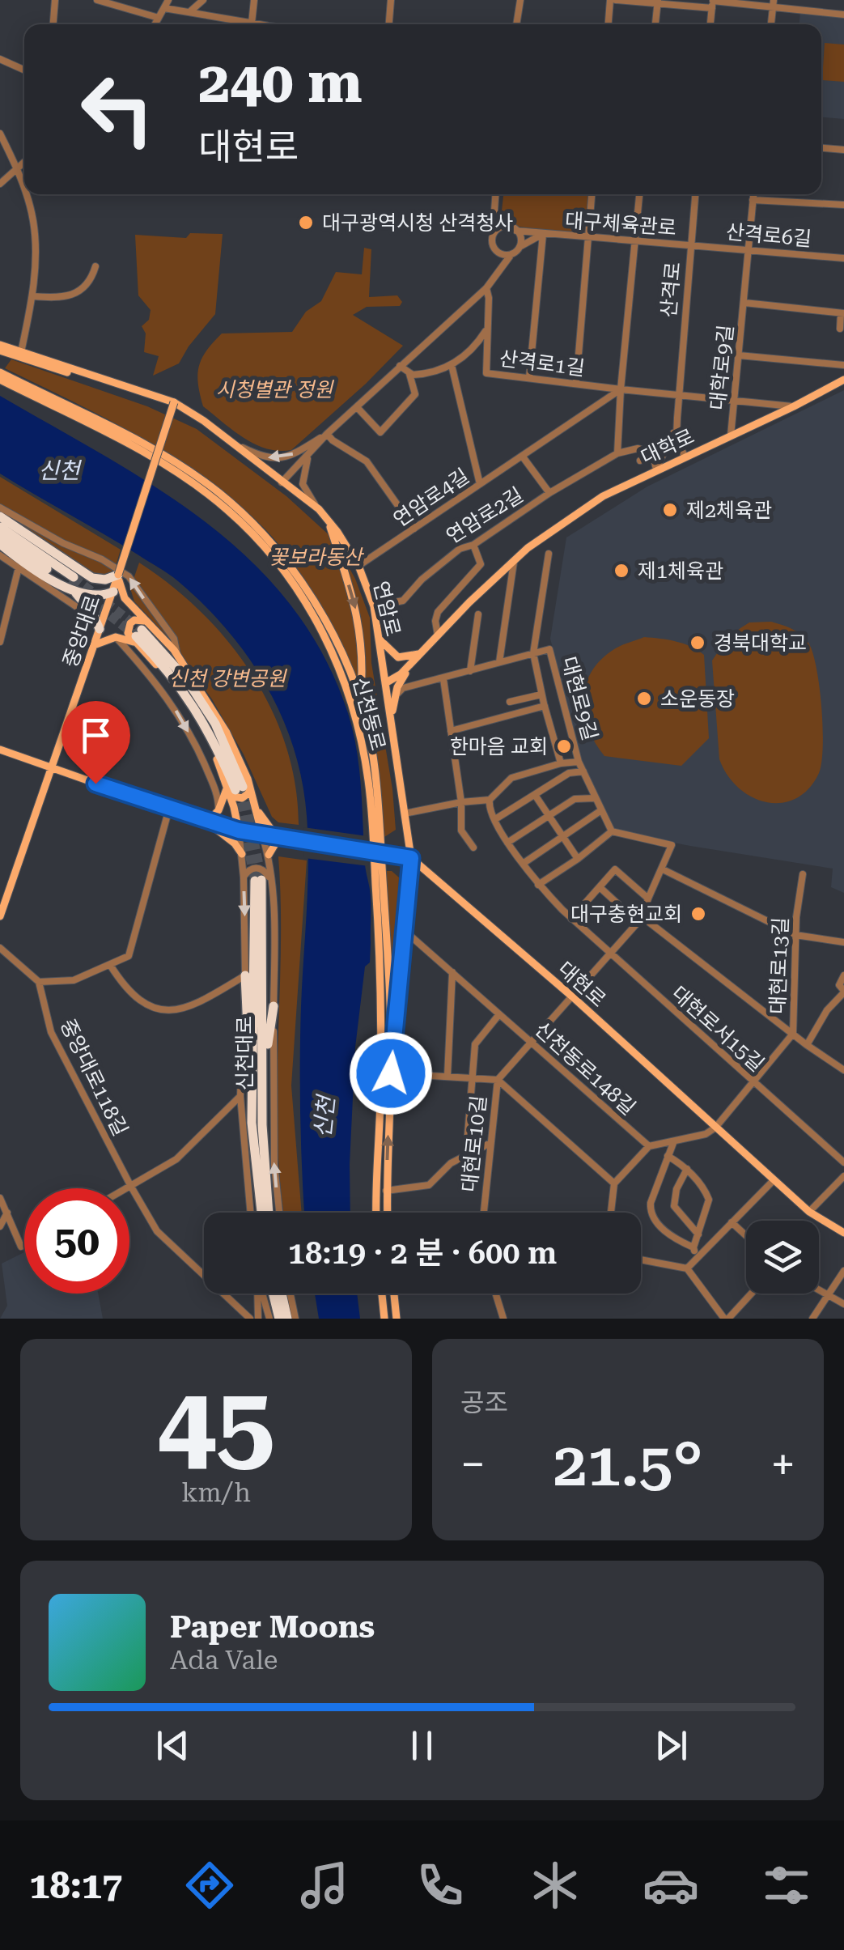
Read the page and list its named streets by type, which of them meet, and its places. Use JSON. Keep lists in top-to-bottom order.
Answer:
{
  "streets": {
    "highway": ["신천대로"],
    "main road": [
      "대학로",
      "연암로",
      "중앙대로",
      "신천동로",
      "대현로"
    ],
    "street": [
      "대구체육관로",
      "산격로6길",
      "산격로",
      "산격로1길",
      "대학로9길",
      "연암로4길",
      "연암로2길",
      "대현로9길",
      "대현로13길",
      "대현로서15길",
      "신천동로148길",
      "중앙대로118길",
      "대현로10길"
    ]
  },
  "crossings": [
    ["대구체육관로", "산격로6길"],
    ["대구체육관로", "산격로"],
    ["산격로6길", "산격로"],
    ["산격로6길", "대학로9길"],
    ["산격로", "산격로1길"],
    ["산격로", "대학로"],
    ["산격로1길", "연암로4길"],
    ["대학로9길", "대학로"],
    ["대학로", "연암로"],
    ["연암로4길", "연암로"],
    ["연암로2길", "연암로"],
    ["연암로", "중앙대로"],
    ["연암로", "신천동로"],
    ["연암로", "대현로"],
    ["연암로", "신천동로148길"],
    ["대현로13길", "대현로"],
    ["대현로13길", "대현로서15길"],
    ["대현로", "대현로10길"],
    ["신천동로148길", "대현로10길"]
  ],
  "water": ["신천"],
  "parks": ["시청별관 정원", "꽃보라동산", "신천 강변공원"],
  "places": [
    "대구광역시청 산격청사",
    "제2체육관",
    "제1체육관",
    "경북대학교",
    "소운동장",
    "한마음 교회",
    "대구충현교회"
  ],
  "page": {
    "turn": ["240 m", "대현로"],
    "limit": "50",
    "trip": "18:19 · 2 분 · 600 m",
    "tile": [
      ["45", "km/h"],
      "공조"
    ],
    "heat": ["−", "21.5°", "+"],
    "song": ["Paper Moons", "Ada Vale"],
    "tabs": "18:17"
  }
}
